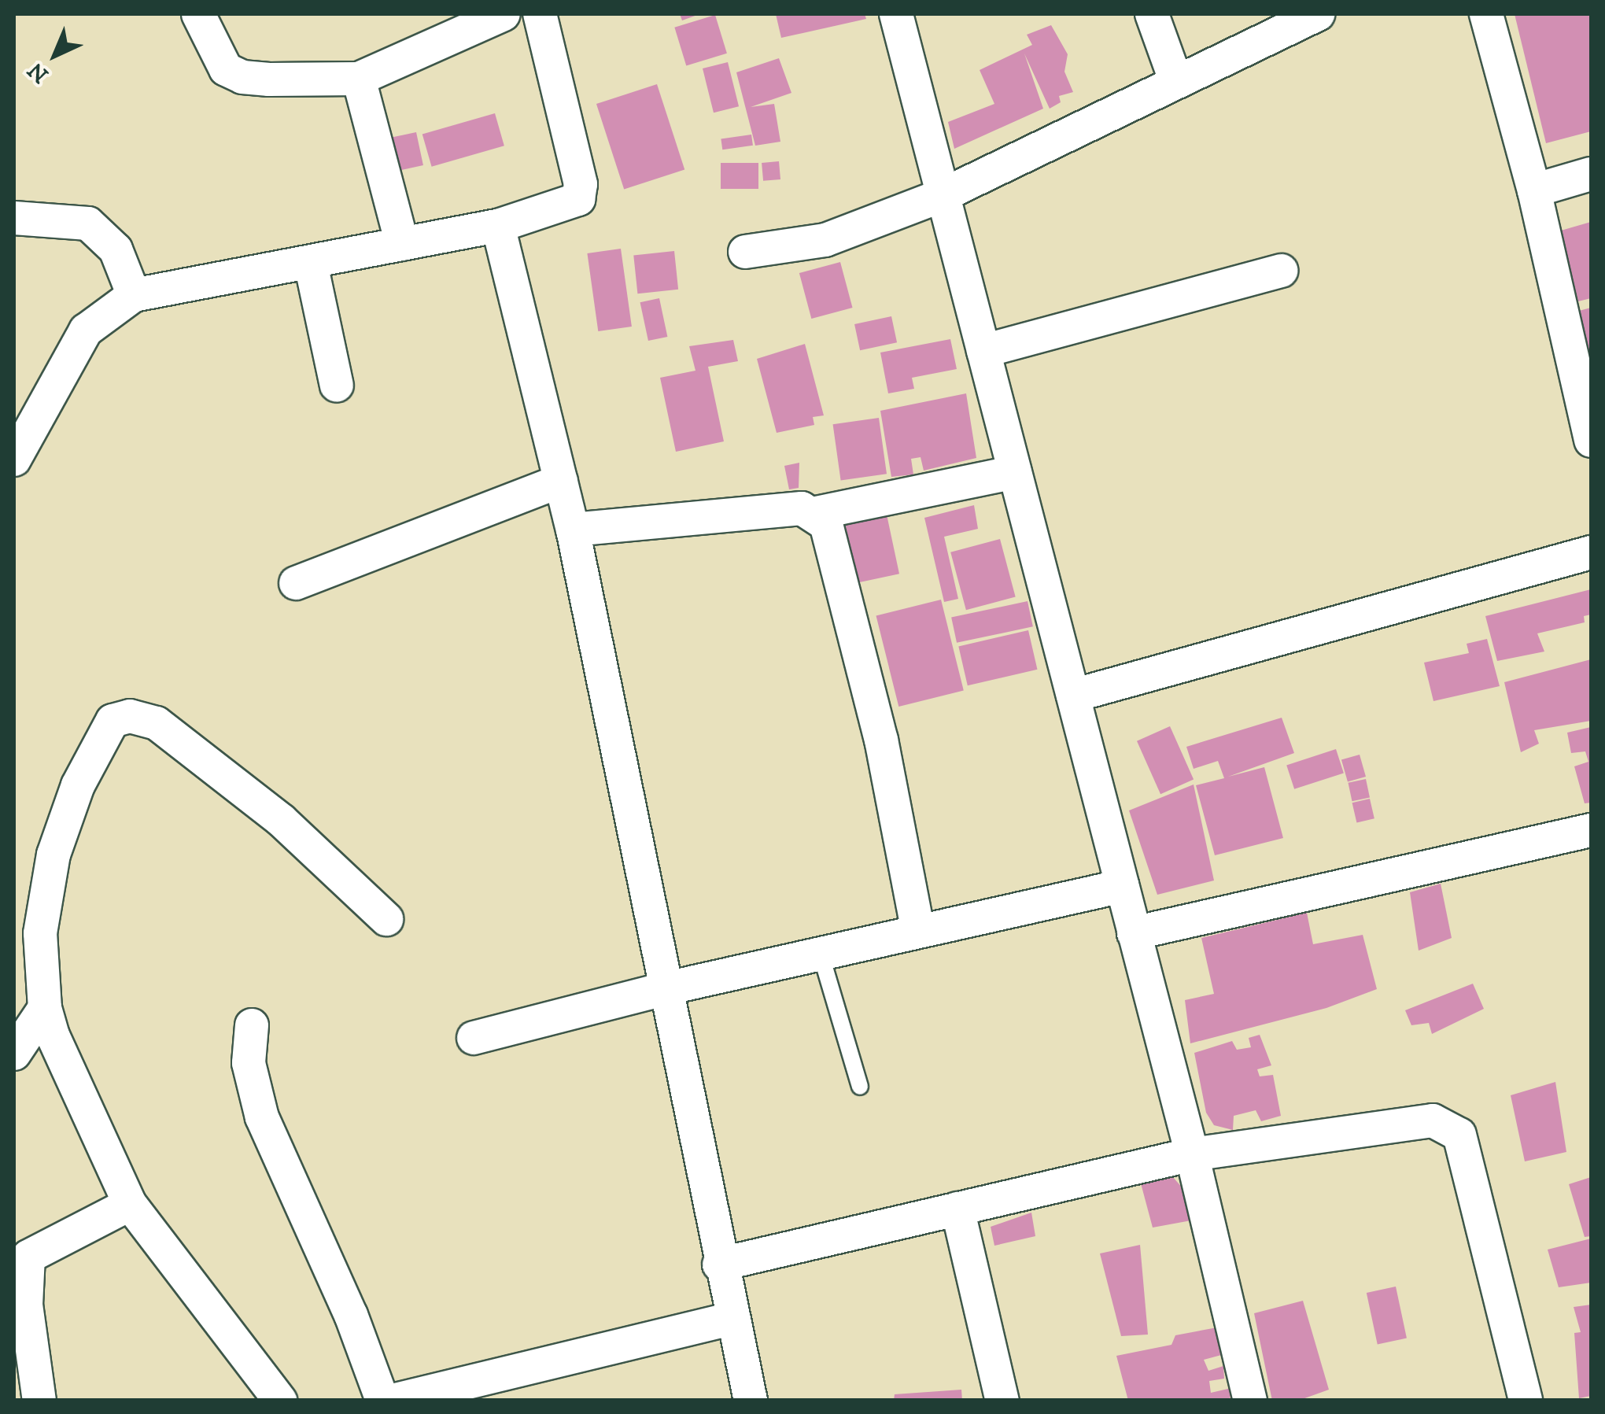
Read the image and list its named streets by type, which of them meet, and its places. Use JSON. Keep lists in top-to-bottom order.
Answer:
{
  "north": "bottom left"
}
